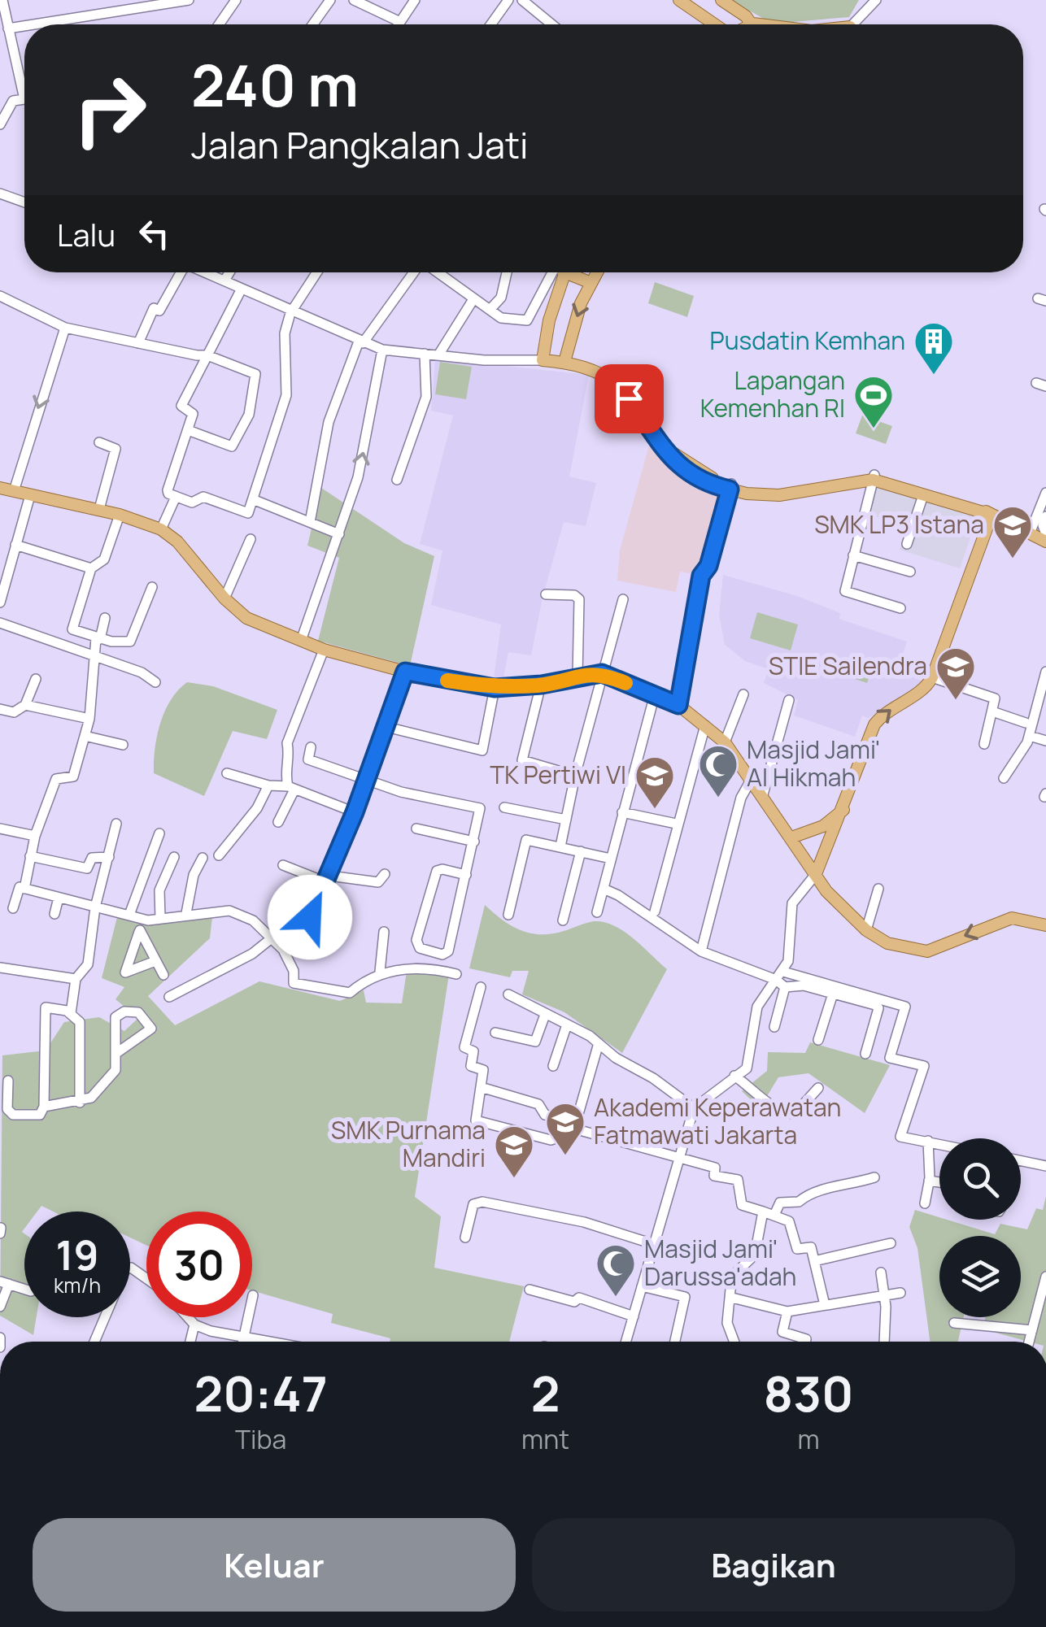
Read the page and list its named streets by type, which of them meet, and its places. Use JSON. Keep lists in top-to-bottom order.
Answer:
{
  "places": {
    "building": ["Pusdatin Kemhan"],
    "sports": ["Lapangan Kemenhan RI"],
    "school or university": [
      "SMK LP3 Istana",
      "STIE Sailendra",
      "TK Pertiwi VI",
      "Akademi Keperawatan Fatmawati Jakarta",
      "SMK Purnama Mandiri"
    ],
    "mosque": ["Masjid Jami' Al Hikmah", "Masjid Jami' Darussa'adah"]
  },
  "page": {
    "turn": ["240 m", "Jalan Pangkalan Jati"],
    "then": "Lalu",
    "speed": "19 km/h",
    "limit": "30",
    "eta": [
      "20:47",
      "Tiba",
      "2",
      "mnt",
      "830",
      "m"
    ],
    "buttons": ["Keluar", "Bagikan"]
  }
}
